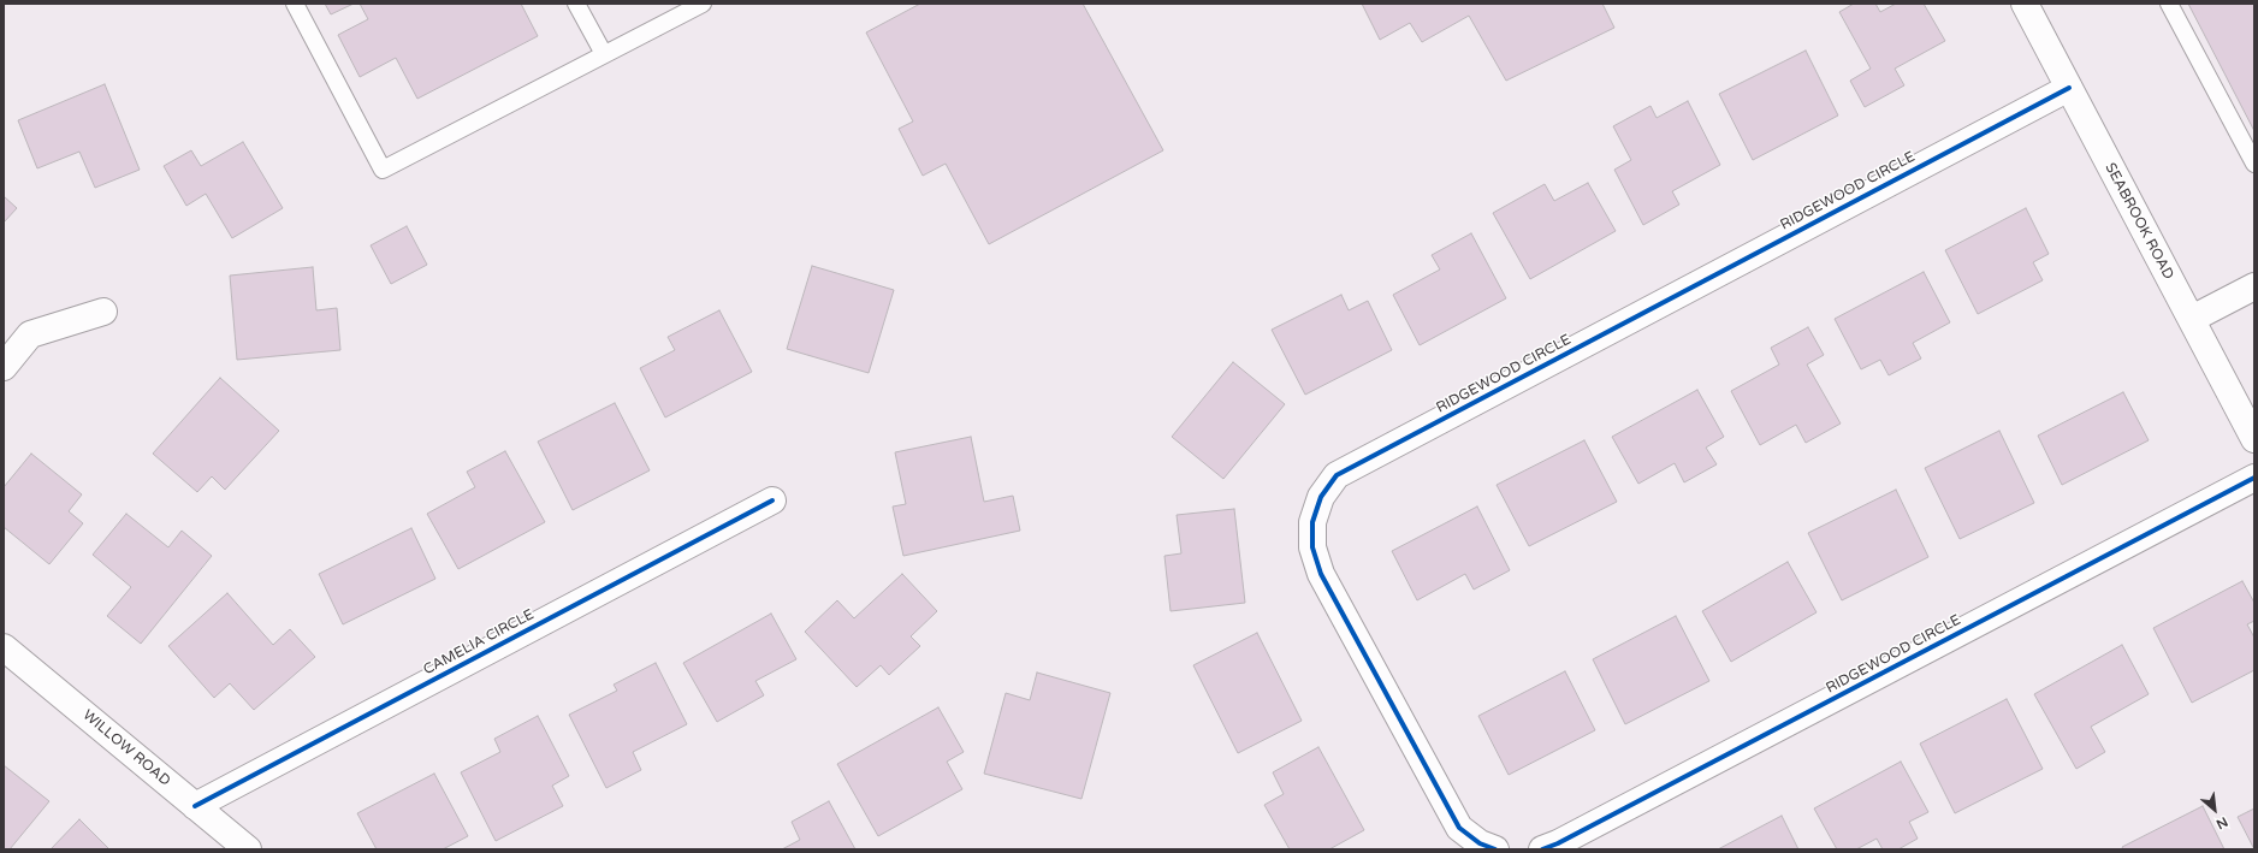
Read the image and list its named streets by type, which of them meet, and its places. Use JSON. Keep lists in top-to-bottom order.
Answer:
{
  "streets": {
    "street": [
      "RIDGEWOOD CIRCLE",
      "SEABROOK ROAD",
      "CAMELIA CIRCLE",
      "WILLOW ROAD"
    ]
  },
  "crossings": [
    ["RIDGEWOOD CIRCLE", "SEABROOK ROAD"],
    ["CAMELIA CIRCLE", "WILLOW ROAD"]
  ],
  "north": "bottom right"
}
